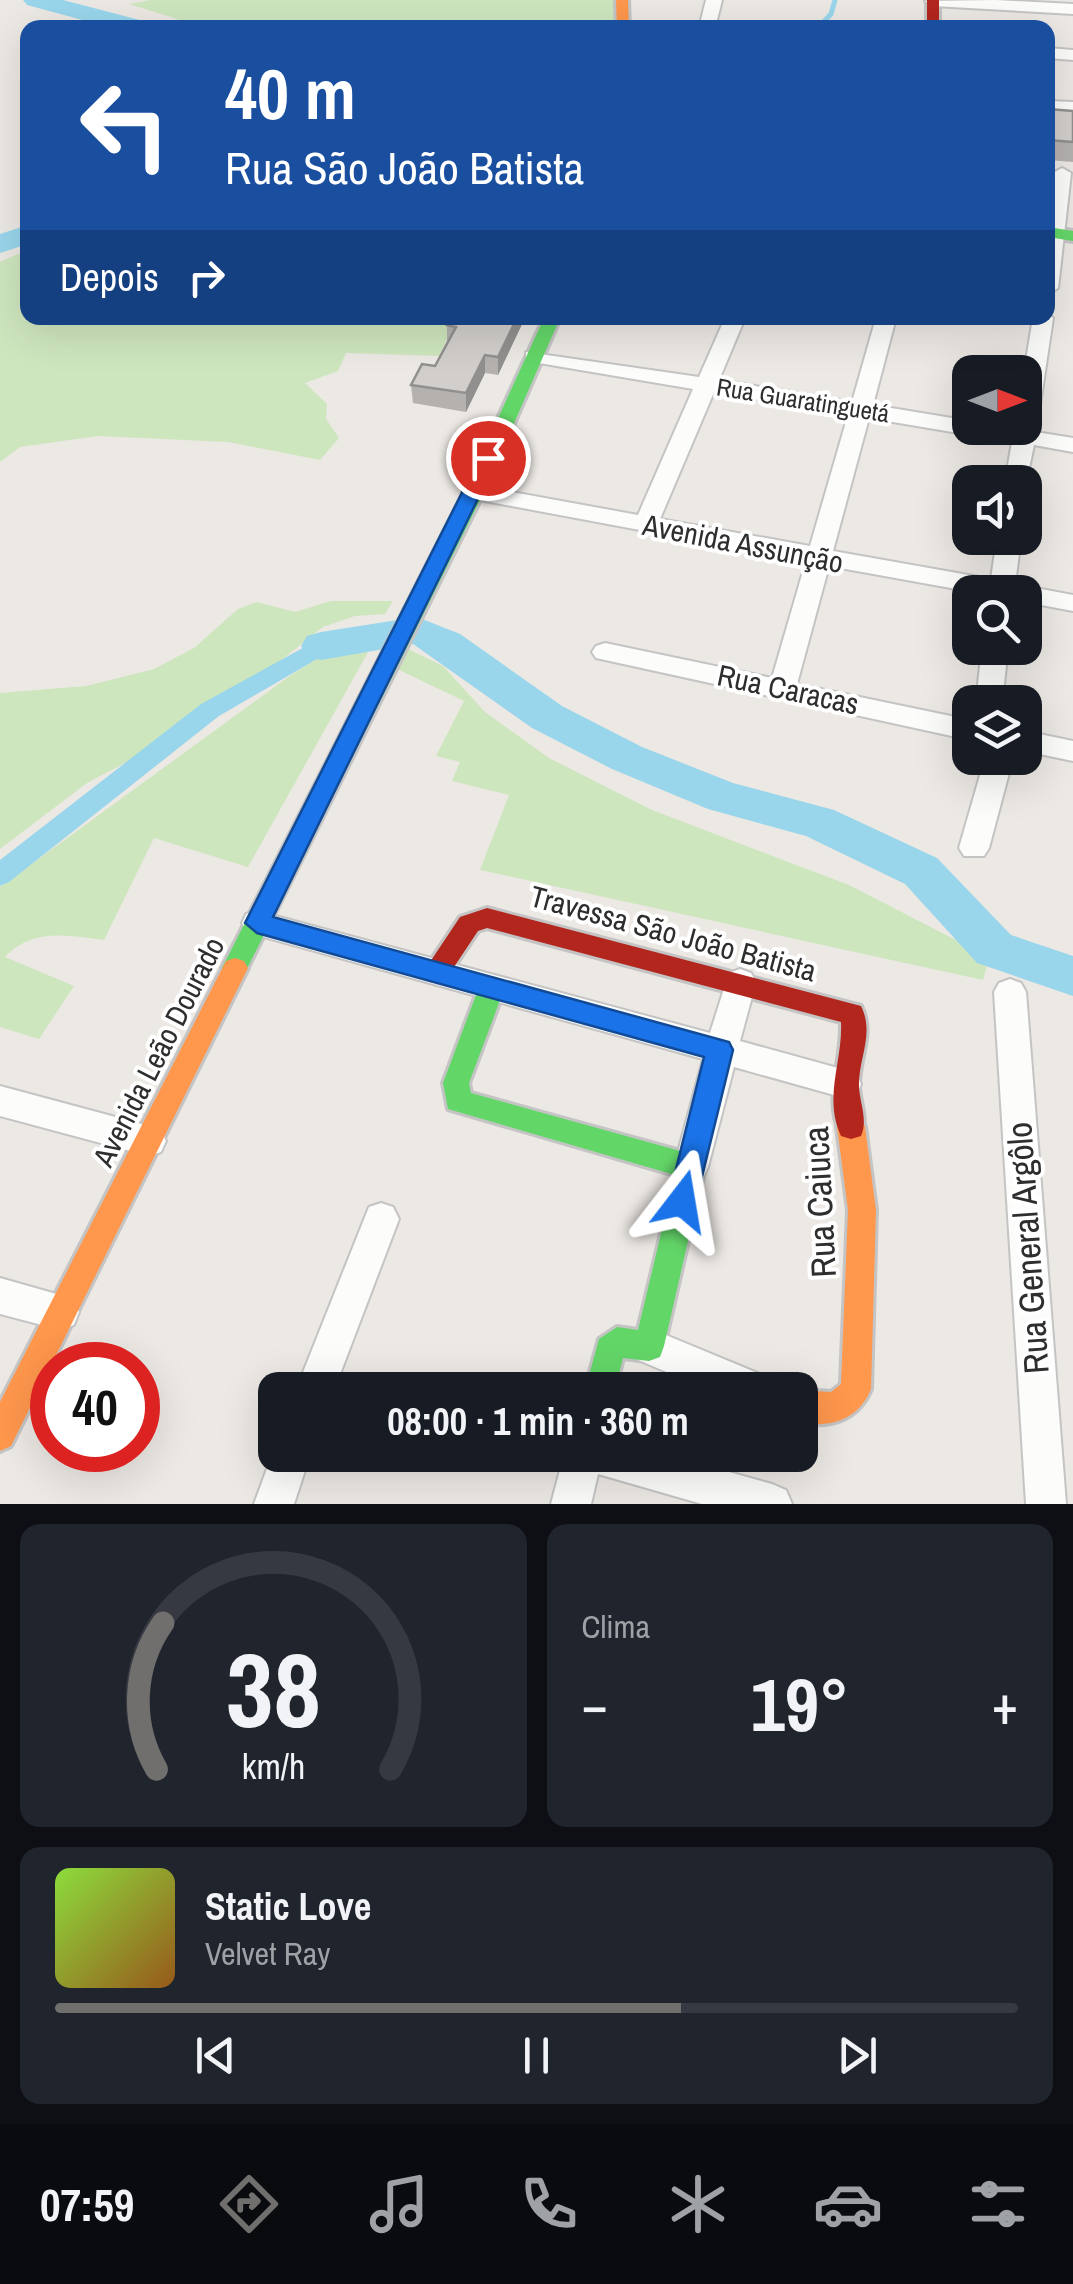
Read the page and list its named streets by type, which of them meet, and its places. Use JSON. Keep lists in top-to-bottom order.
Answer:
{
  "streets": {
    "main road": ["Travessa São João Batista", "Avenida Leão Dourado", "Rua Caiuca"],
    "street": [
      "Rua Guaratinguetá",
      "Avenida Assunção",
      "Rua Caracas",
      "Rua General Argôlo"
    ]
  },
  "crossings": [
    ["Rua Guaratinguetá", "Avenida Leão Dourado"],
    ["Avenida Assunção", "Avenida Leão Dourado"],
    ["Travessa São João Batista", "Rua Caiuca"]
  ],
  "north": "right",
  "page": {
    "turn": ["40 m", "Rua São João Batista"],
    "then": "Depois",
    "limit": "40",
    "trip": "08:00 · 1 min · 360 m",
    "tile": "Clima",
    "heat": ["−", "19°", "+"],
    "song": ["Static Love", "Velvet Ray"],
    "tabs": "07:59",
    "gauge": ["38", "km/h"]
  }
}
